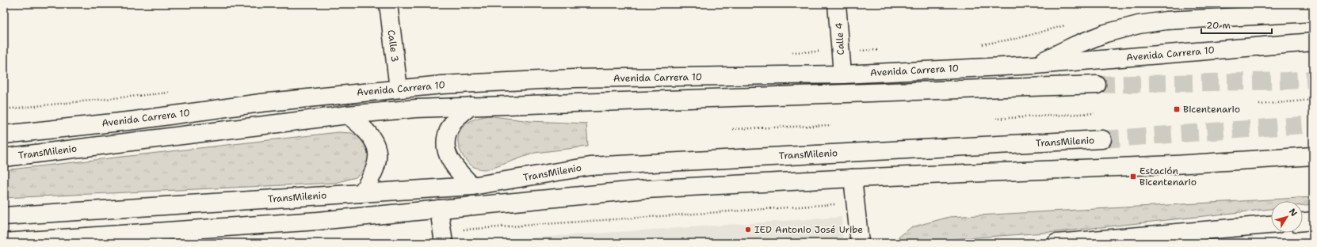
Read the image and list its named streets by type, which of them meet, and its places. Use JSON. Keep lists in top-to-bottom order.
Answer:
{
  "streets": {
    "main road": [
      "Calle 4",
      "Calle 3",
      "Avenida Carrera 10",
      "TransMilenio"
    ]
  },
  "crossings": [
    ["Calle 4", "Avenida Carrera 10"],
    ["Calle 3", "Avenida Carrera 10"]
  ],
  "places": {
    "transit": ["Bicentenario", "Estación Bicentenario"],
    "other": ["IED Antonio José Uribe"]
  },
  "scale_bar": "20 m",
  "north": "top right"
}
